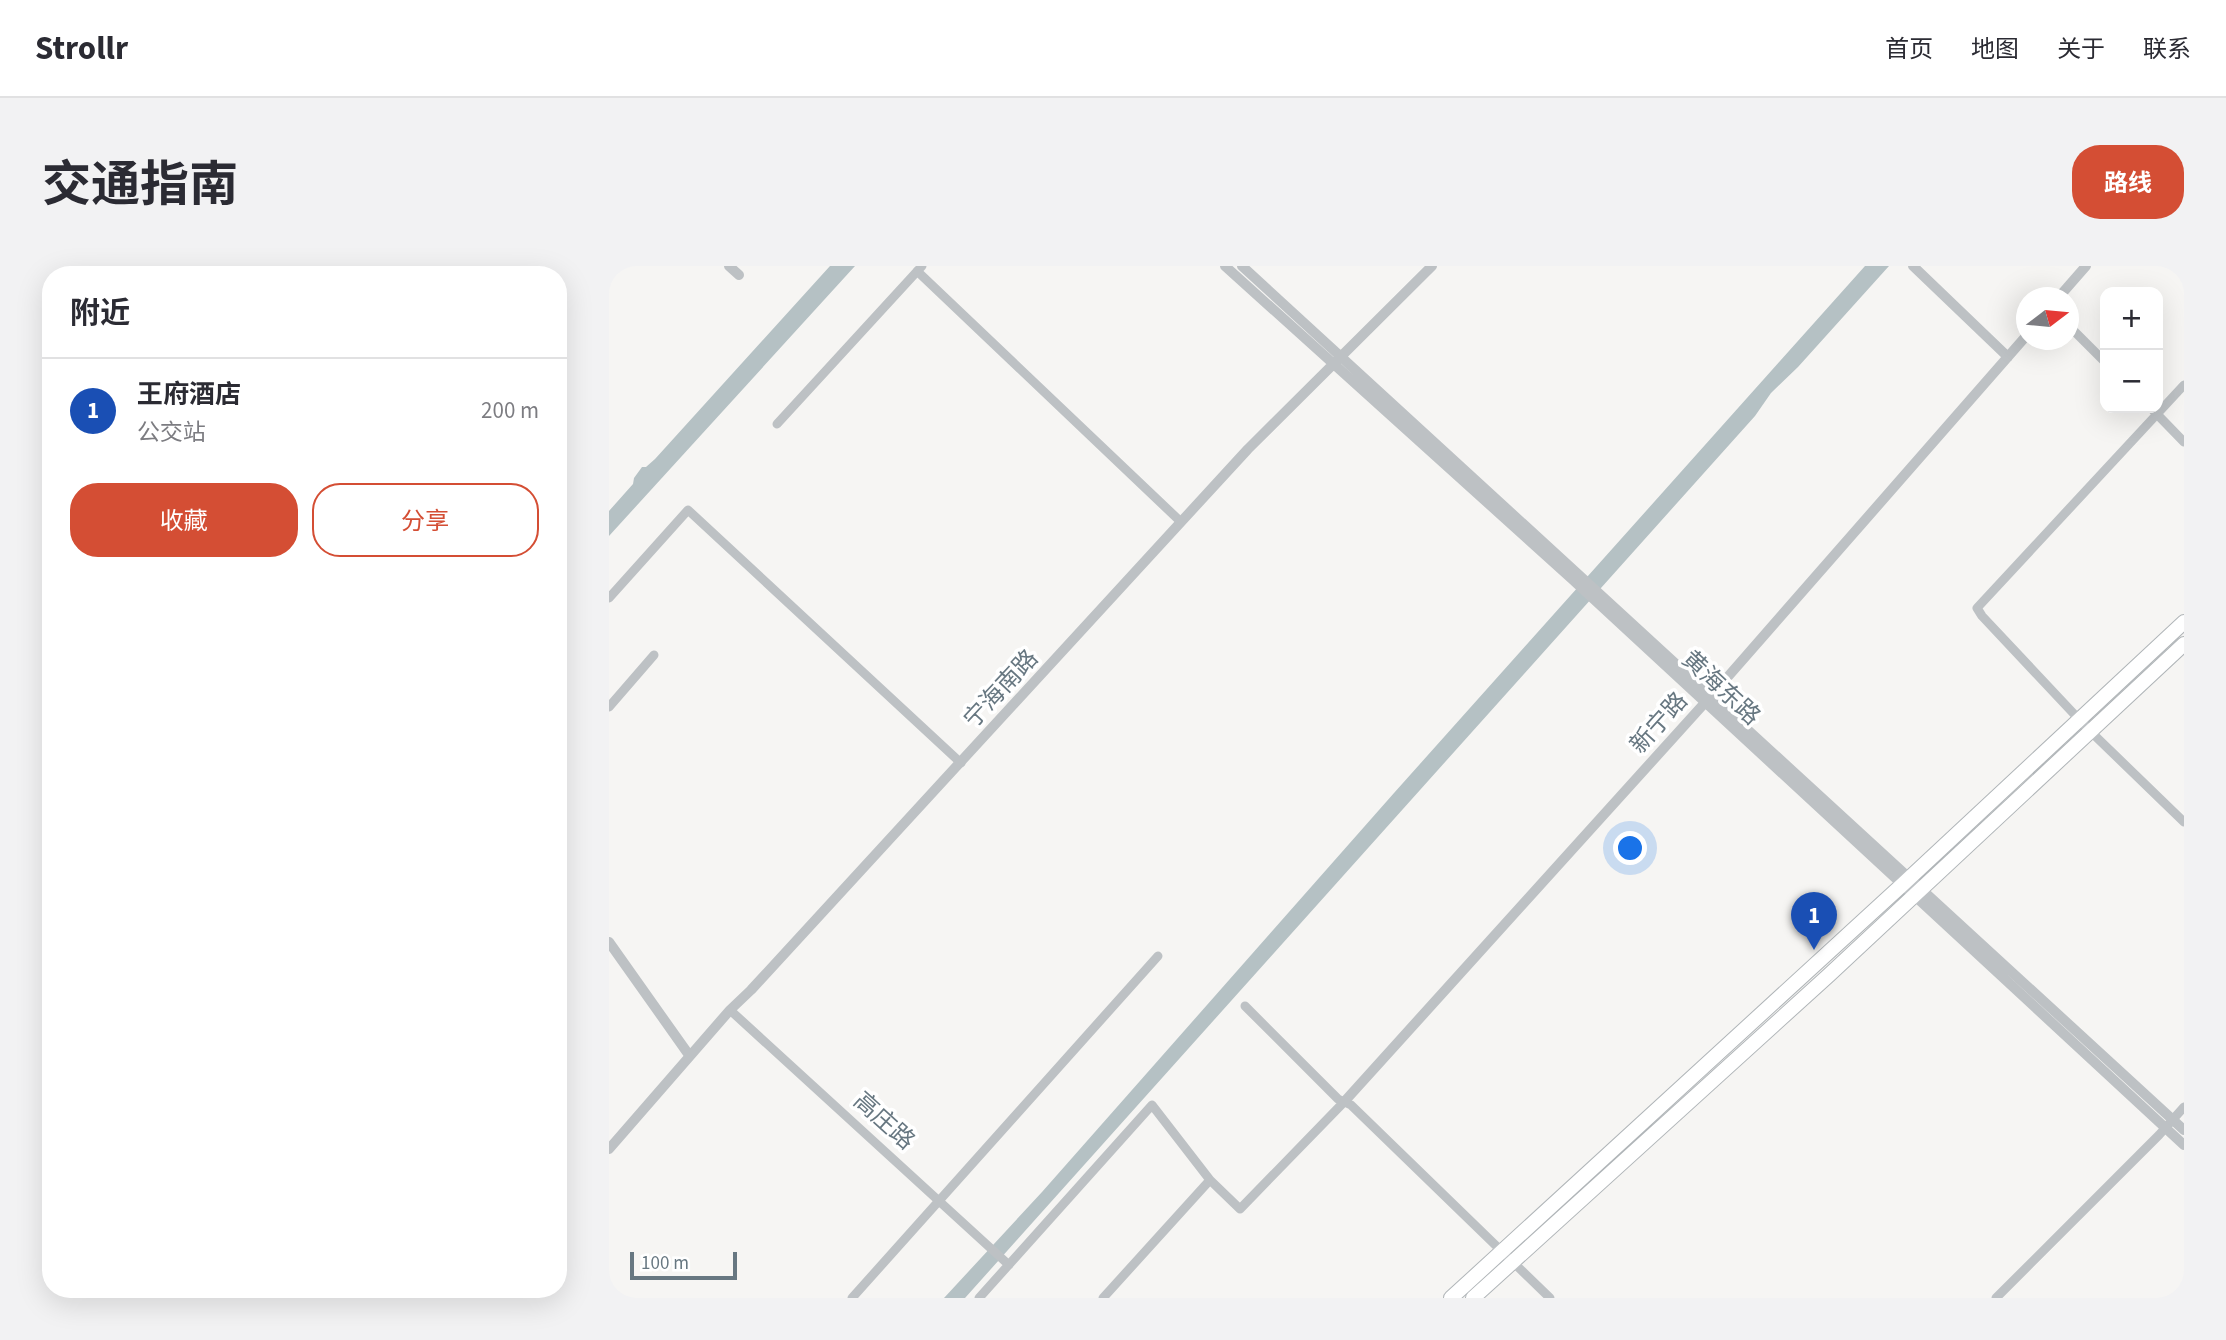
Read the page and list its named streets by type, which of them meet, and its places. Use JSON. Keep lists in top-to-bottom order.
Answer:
{
  "streets": {
    "street": [
      "黄海东路",
      "宁海南路",
      "新宁路",
      "高庄路"
    ]
  },
  "crossings": [
    ["黄海东路", "宁海南路"],
    ["黄海东路", "新宁路"],
    ["宁海南路", "高庄路"]
  ],
  "scale_bar": "100 m",
  "north": "right",
  "page": {
    "header": "Strollr",
    "nav": [
      "首页",
      "地图",
      "关于",
      "联系"
    ],
    "title": "交通指南",
    "buttons": [
      "路线",
      ["收藏", "分享"]
    ],
    "heading": "附近",
    "map_buttons": ["+", "−"],
    "list": [
      {
        "mark": "1",
        "name": "王府酒店",
        "note": "公交站",
        "value": "200 m"
      }
    ],
    "pins": "1",
    "scale": "100 m"
  }
}
